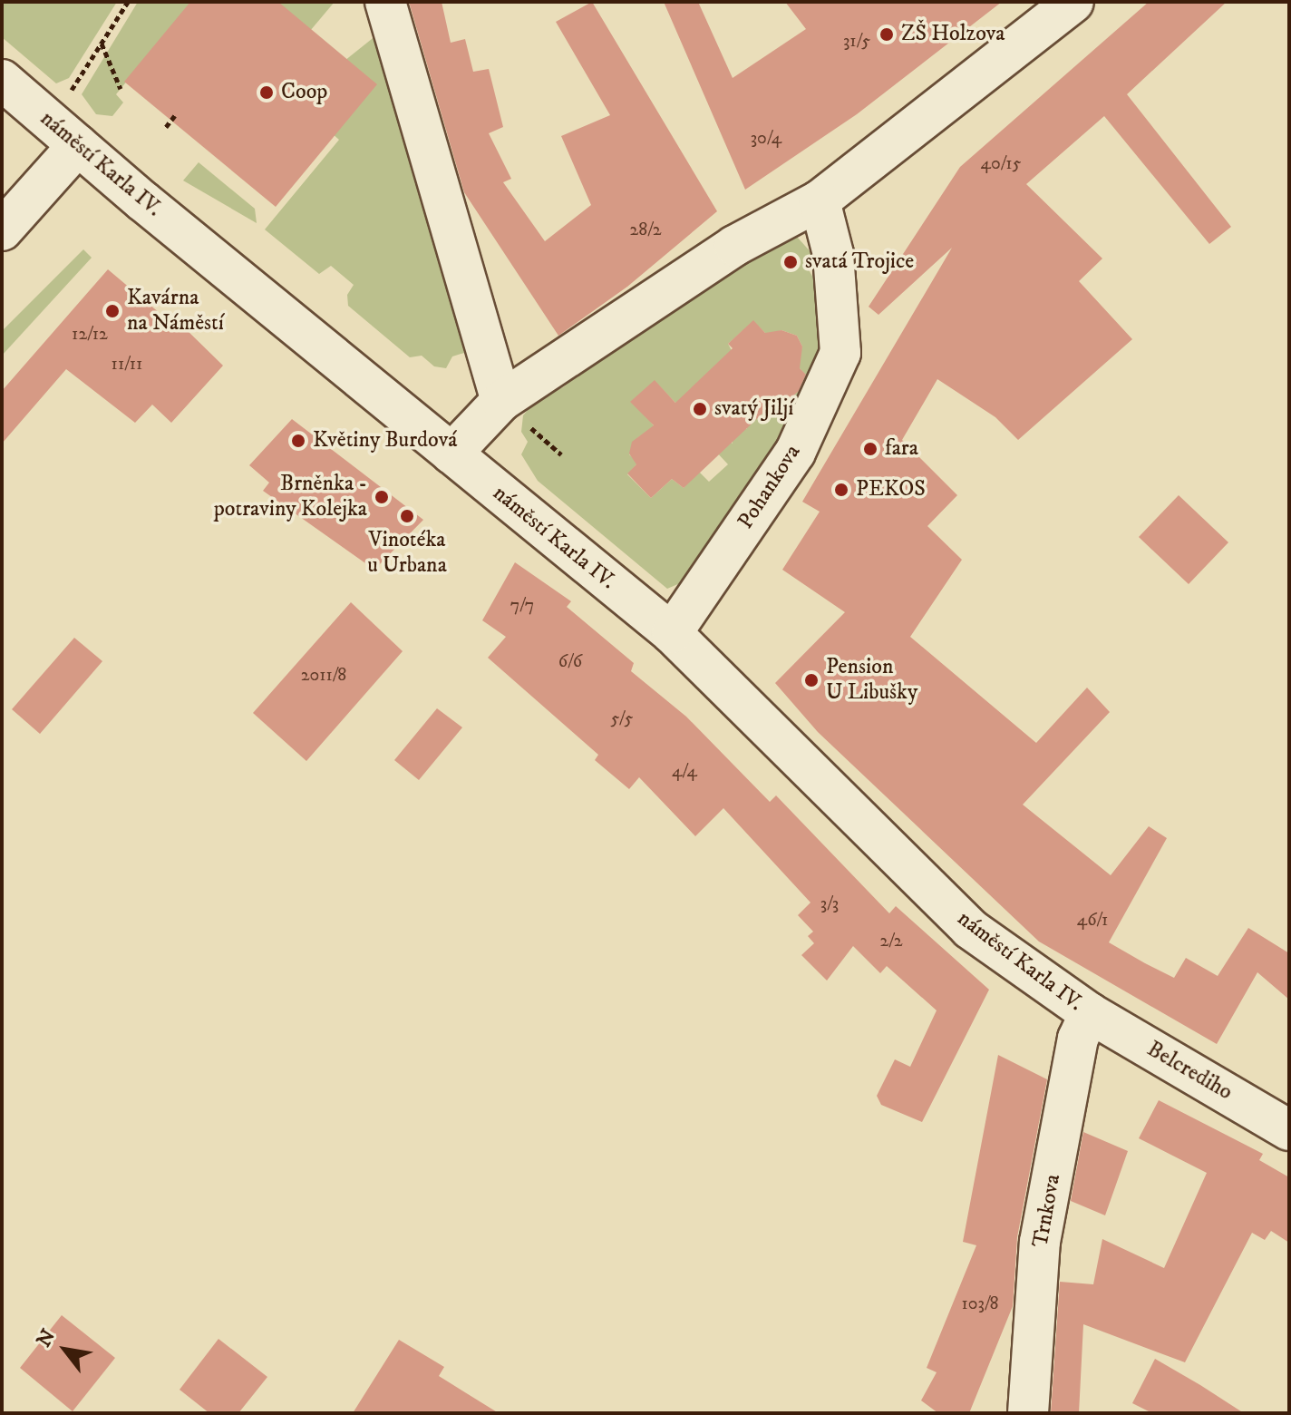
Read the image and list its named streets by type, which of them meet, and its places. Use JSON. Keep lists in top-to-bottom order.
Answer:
{
  "streets": {
    "street": [
      "náměstí Karla IV.",
      "Pohankova",
      "Belcrediho",
      "Trnkova"
    ]
  },
  "crossings": [
    ["náměstí Karla IV.", "Pohankova"],
    ["náměstí Karla IV.", "Belcrediho"],
    ["náměstí Karla IV.", "Trnkova"],
    ["Belcrediho", "Trnkova"]
  ],
  "places": [
    "ZŠ Holzova",
    "Coop",
    "svatá Trojice",
    "Kavárna na Náměstí",
    "svatý Jiljí",
    "Květiny Burdová",
    "fara",
    "PEKOS",
    "Brněnka - potraviny Kolejka",
    "Vinotéka u Urbana",
    "Pension U Libušky"
  ],
  "house_numbers": [
    "31/5",
    "30/4",
    "40/15",
    "28/2",
    "12/12",
    "11/11",
    "7/7",
    "6/6",
    "2011/8",
    "5/5",
    "4/4",
    "3/3",
    "46/1",
    "2/2",
    "103/8"
  ],
  "north": "top left"
}
